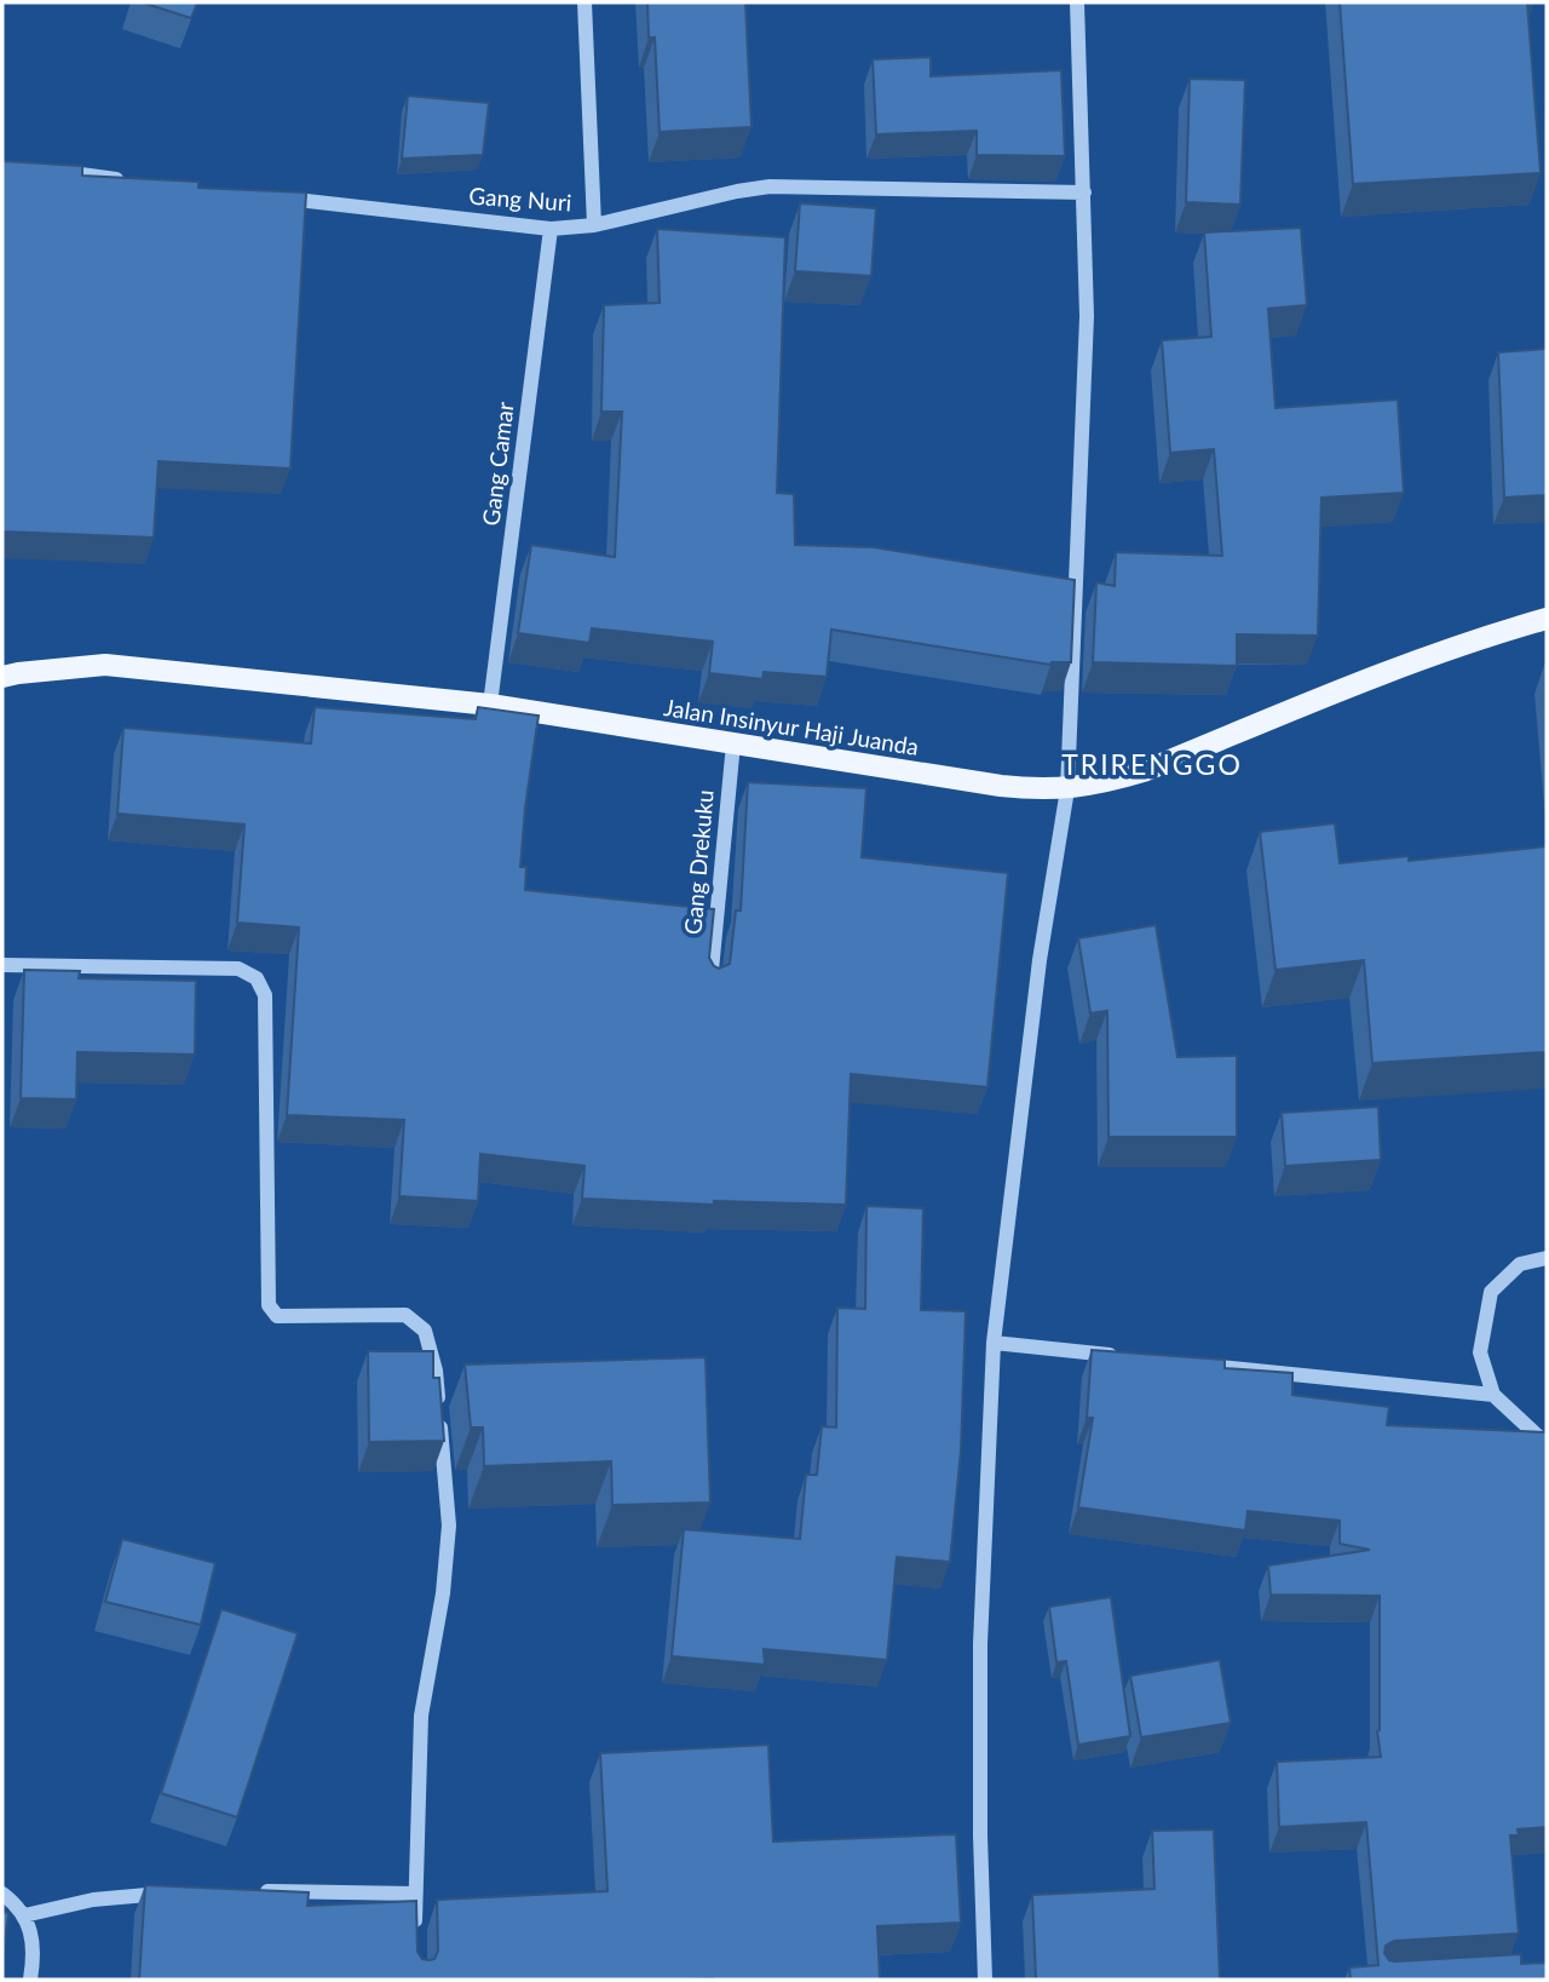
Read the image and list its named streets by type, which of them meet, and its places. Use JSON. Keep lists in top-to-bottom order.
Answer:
{
  "streets": {
    "main road": ["Jalan Insinyur Haji Juanda"],
    "street": ["Gang Nuri", "Gang Camar", "Gang Drekuku"]
  },
  "crossings": [
    ["Gang Nuri", "Gang Camar"],
    ["Gang Camar", "Jalan Insinyur Haji Juanda"],
    ["Jalan Insinyur Haji Juanda", "Gang Drekuku"]
  ],
  "districts": ["TRIRENGGO"]
}
